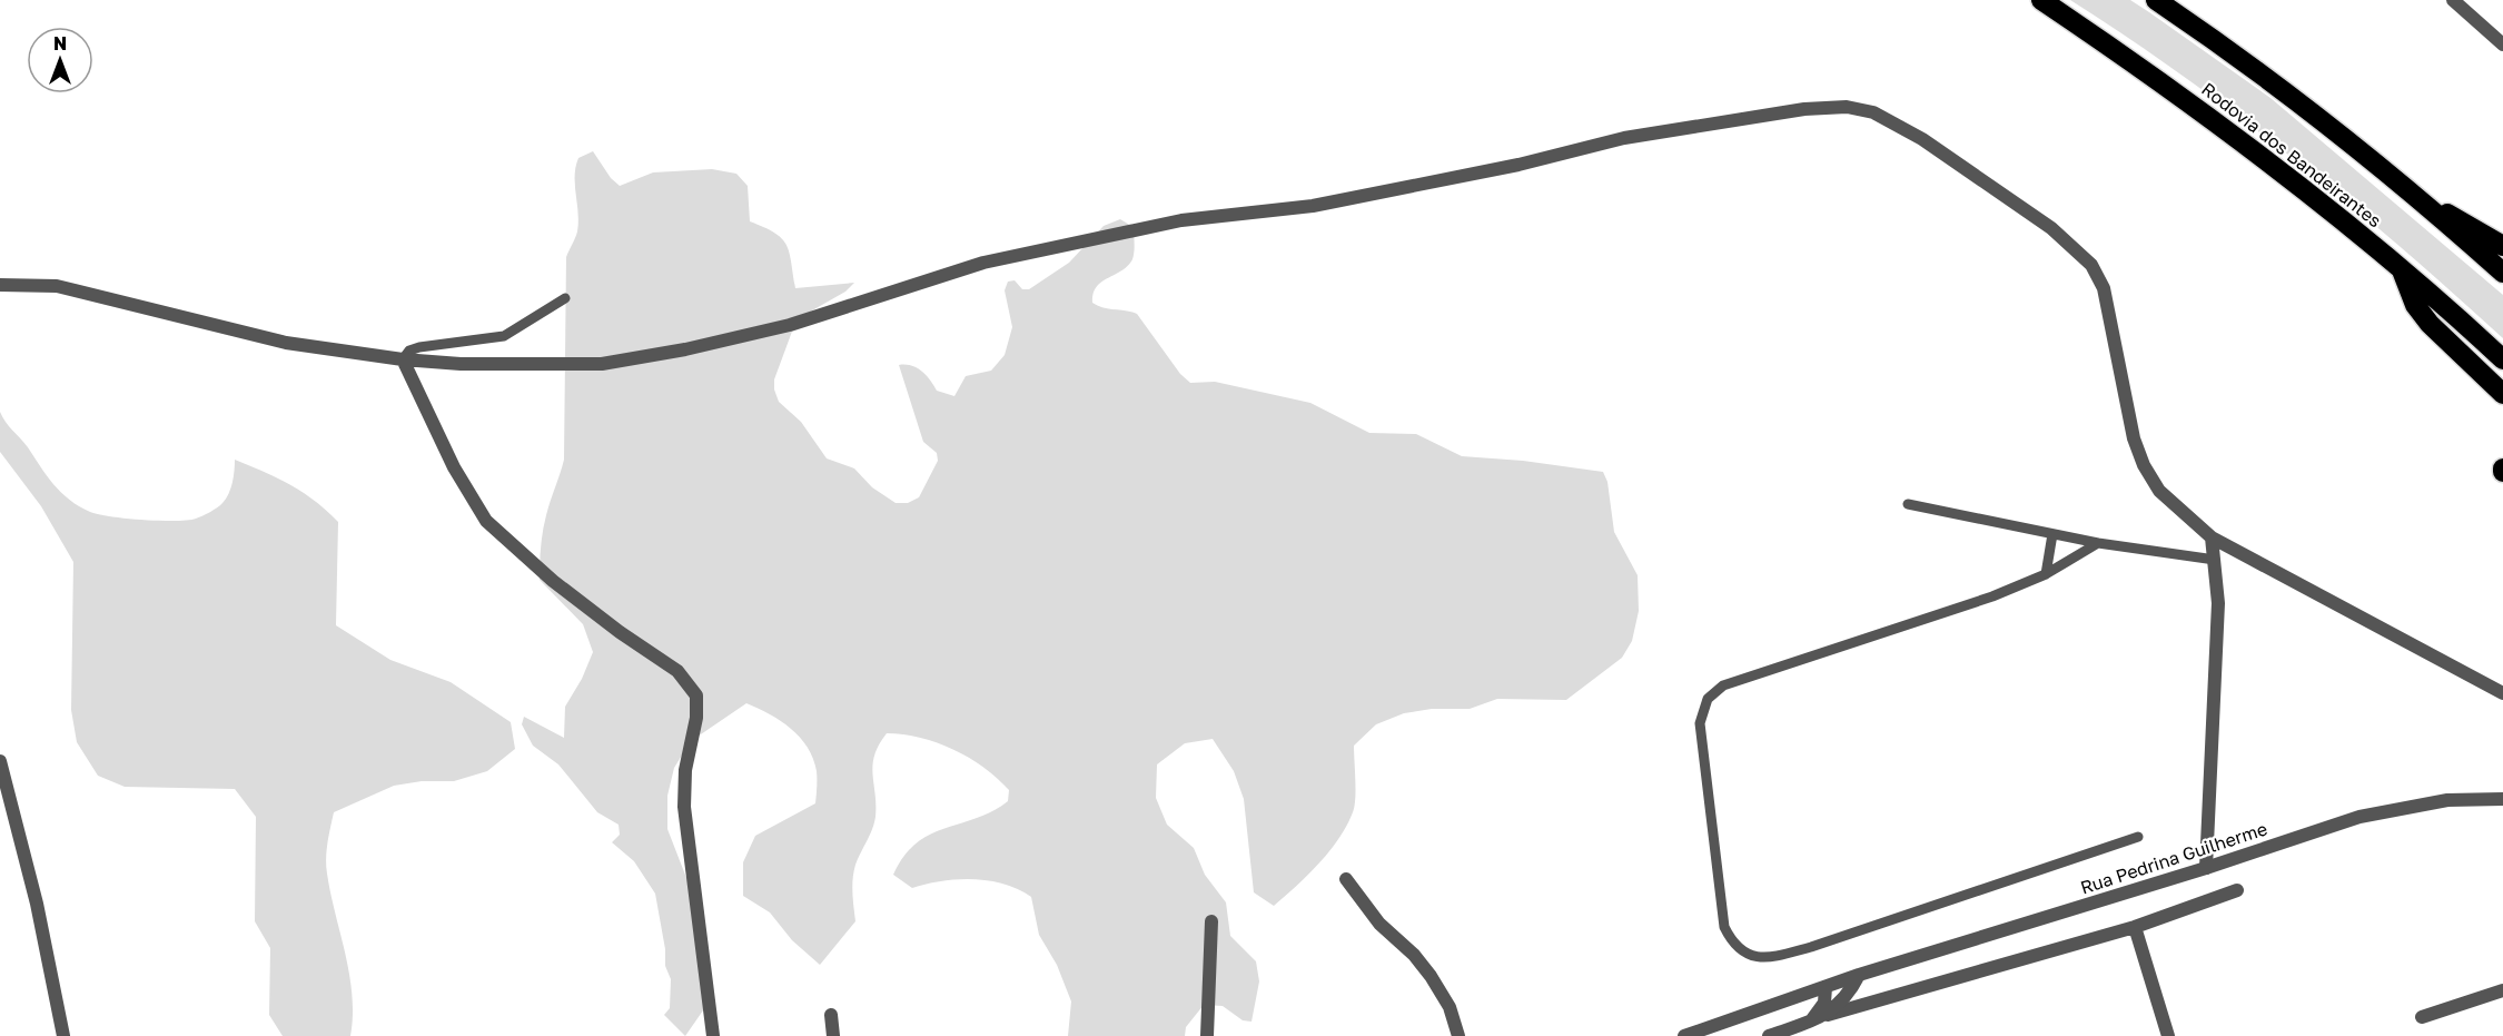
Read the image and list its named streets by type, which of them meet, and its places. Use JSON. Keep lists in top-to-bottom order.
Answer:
{
  "streets": {
    "highway": ["Rodovia dos Bandeirantes"],
    "street": ["Rua Pedrina Guilherme"]
  },
  "north": "top"
}
